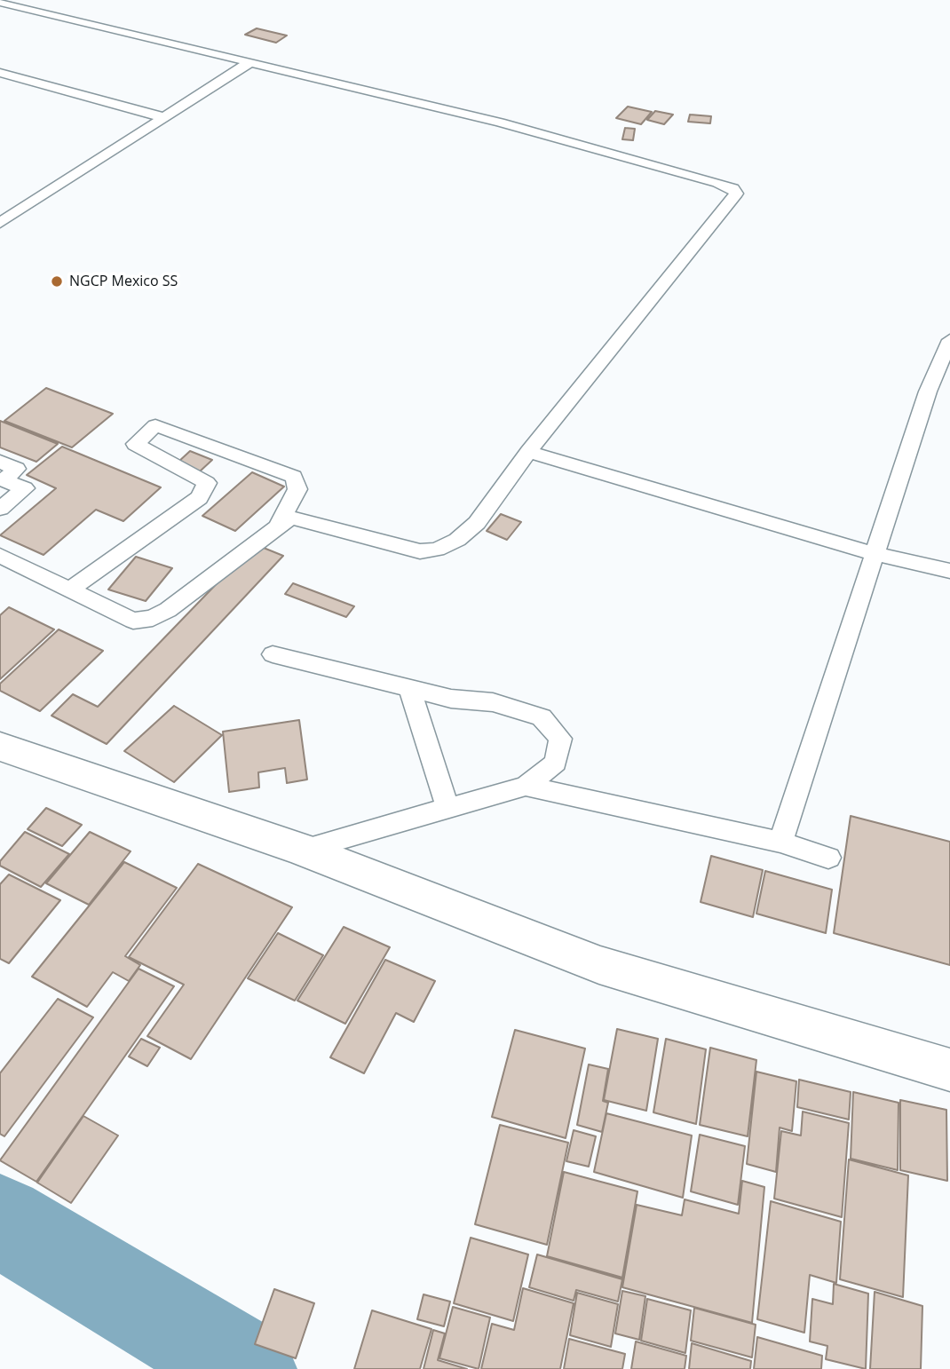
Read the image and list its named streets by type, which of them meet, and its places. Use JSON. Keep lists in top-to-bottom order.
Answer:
{
  "places": ["NGCP Mexico SS"]
}
